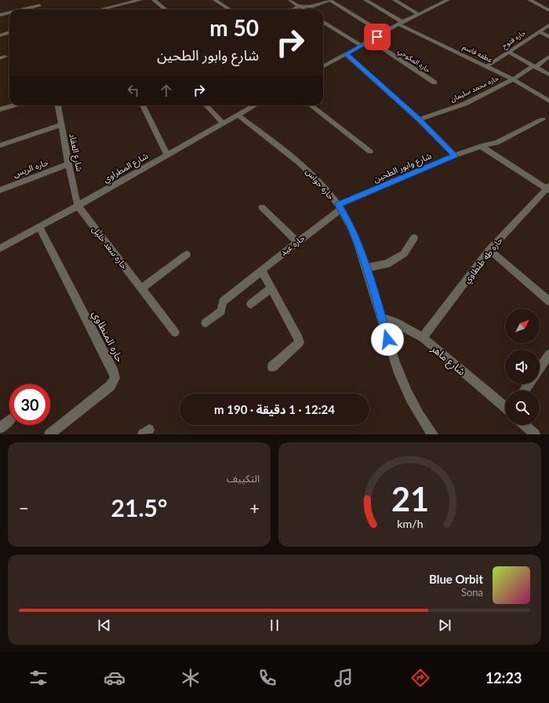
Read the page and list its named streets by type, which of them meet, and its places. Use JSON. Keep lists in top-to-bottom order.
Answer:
{
  "streets": {
    "street": [
      "حاره فتوح",
      "عطفه قاسم",
      "حاره المكوجي",
      "حاره محمد سليمان",
      "شارع العقاد",
      "شارع المطراوي",
      "شارع وابور الطحين",
      "حاره الريس",
      "حاره حواس",
      "حاره عيد",
      "حاره سعد خليل",
      "حاره طه طنطاوي",
      "حاره المنطاوي",
      "شارع ماهر"
    ]
  },
  "crossings": [
    ["حاره فتوح", "عطفه قاسم"],
    ["عطفه قاسم", "حاره محمد سليمان"],
    ["شارع العقاد", "شارع المطراوي"],
    ["شارع العقاد", "حاره الريس"],
    ["شارع العقاد", "حاره سعد خليل"],
    ["شارع المطراوي", "حاره حواس"],
    ["شارع المطراوي", "حاره سعد خليل"],
    ["شارع المطراوي", "حاره المنطاوي"],
    ["شارع وابور الطحين", "حاره حواس"],
    ["شارع وابور الطحين", "حاره عيد"],
    ["حاره حواس", "حاره عيد"],
    ["حاره حواس", "شارع ماهر"],
    ["حاره طه طنطاوي", "شارع ماهر"]
  ],
  "north": "top right",
  "page": {
    "turn": ["50 m", "شارع وابور الطحين"],
    "limit": "30",
    "trip": "12:24 · 1 دقيقة · 190 m",
    "tile": "التكييف",
    "heat": ["−", "21.5°", "+"],
    "song": ["Blue Orbit", "Sona"],
    "tabs": "12:23",
    "gauge": ["21", "km/h"]
  }
}
